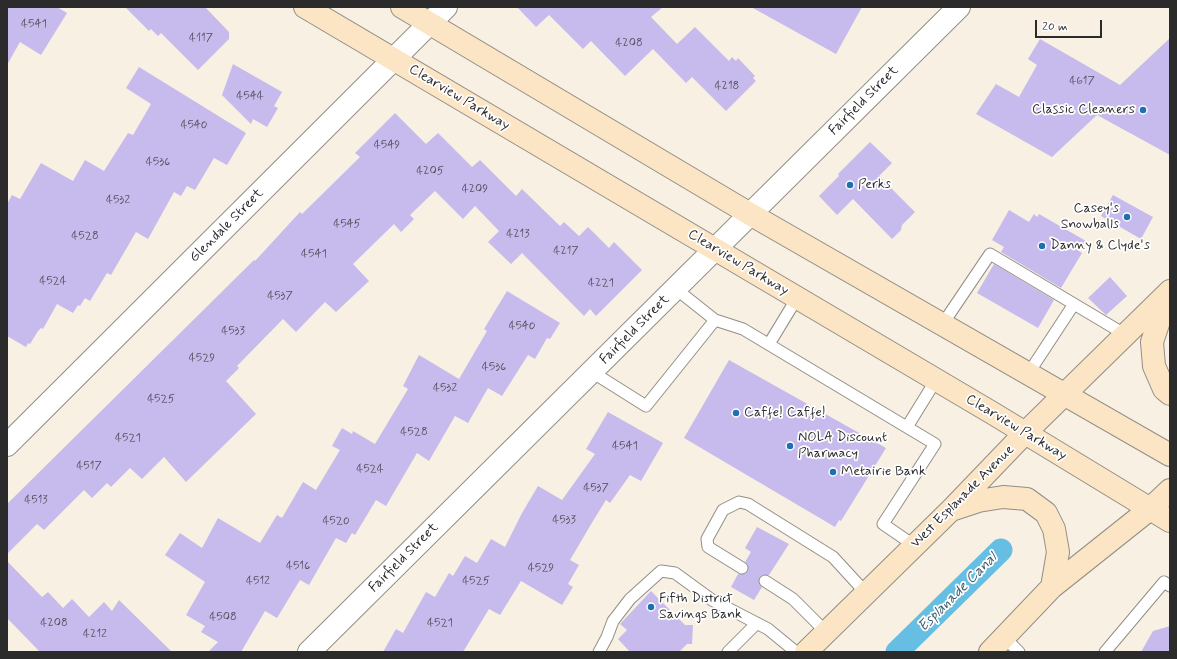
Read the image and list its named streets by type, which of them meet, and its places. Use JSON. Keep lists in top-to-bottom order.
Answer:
{
  "streets": {
    "main road": ["Clearview Parkway", "West Esplanade Avenue"],
    "street": ["Fairfield Street", "Glendale Street"]
  },
  "crossings": [
    ["Clearview Parkway", "Fairfield Street"],
    ["Clearview Parkway", "Glendale Street"],
    ["Clearview Parkway", "West Esplanade Avenue"]
  ],
  "water": ["Esplanade Canal"],
  "places": [
    "Classic Cleaners",
    "Perks",
    "Casey's Snowballs",
    "Danny & Clyde's",
    "Caffe! Caffe!",
    "NOLA Discount Pharmacy",
    "Metairie Bank",
    "Fifth District Savings Bank"
  ],
  "house_numbers": [
    "4541",
    "4117",
    "4208",
    "4617",
    "4218",
    "4544",
    "4540",
    "4549",
    "4536",
    "4205",
    "4209",
    "4532",
    "4545",
    "4213",
    "4528",
    "4217",
    "4541",
    "4524",
    "4221",
    "4537",
    "4540",
    "4533",
    "4529",
    "4536",
    "4532",
    "4525",
    "4528",
    "4521",
    "4541",
    "4517",
    "4524",
    "4537",
    "4513",
    "4533",
    "4520",
    "4516",
    "4529",
    "4512",
    "4525",
    "4508",
    "4208",
    "4521",
    "4212"
  ],
  "scale_bar": "20 m"
}
